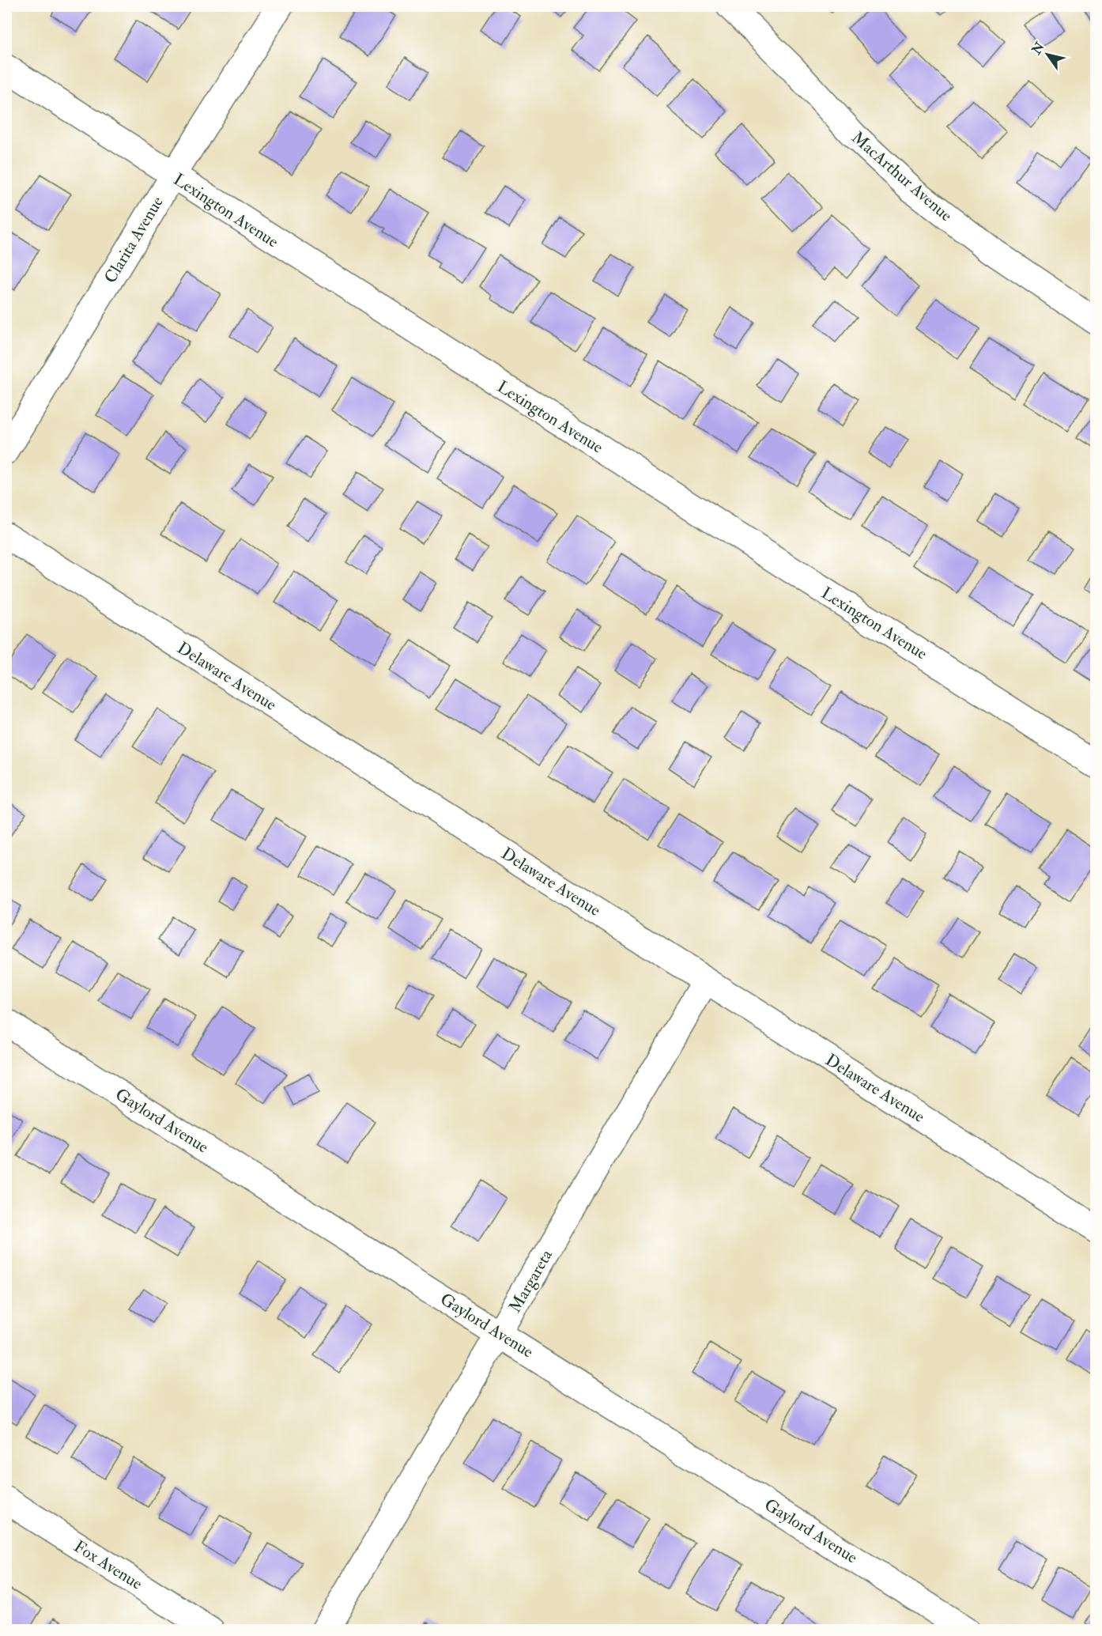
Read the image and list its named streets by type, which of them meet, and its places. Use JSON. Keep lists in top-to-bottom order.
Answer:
{
  "streets": {
    "street": [
      "MacArthur Avenue",
      "Lexington Avenue",
      "Clarita Avenue",
      "Delaware Avenue",
      "Gaylord Avenue",
      "Margareta",
      "Fox Avenue"
    ]
  },
  "crossings": [
    ["Lexington Avenue", "Clarita Avenue"],
    ["Delaware Avenue", "Margareta"],
    ["Gaylord Avenue", "Margareta"]
  ],
  "north": "top left"
}
